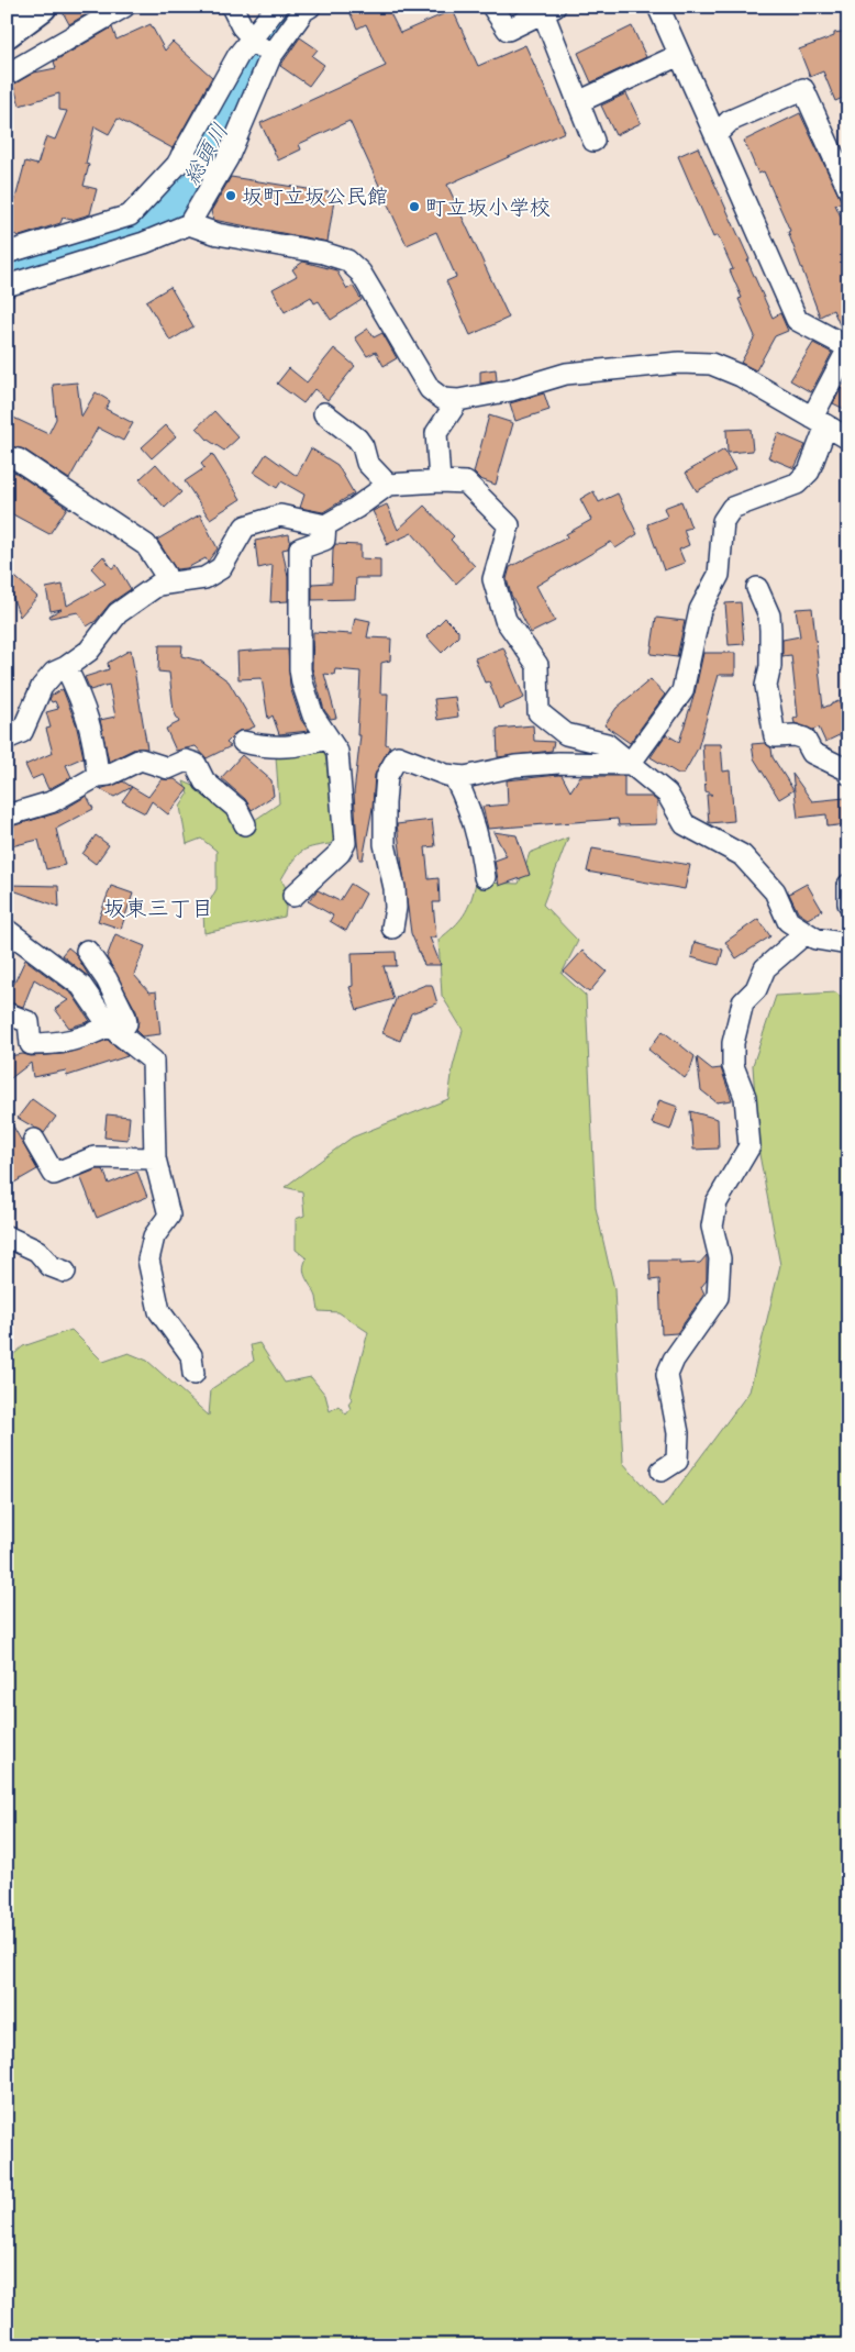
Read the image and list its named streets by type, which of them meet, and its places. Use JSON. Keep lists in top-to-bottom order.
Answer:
{
  "districts": ["坂東三丁目"],
  "water": ["総頭川"],
  "places": ["坂町立坂公民館", "町立坂小学校"]
}
